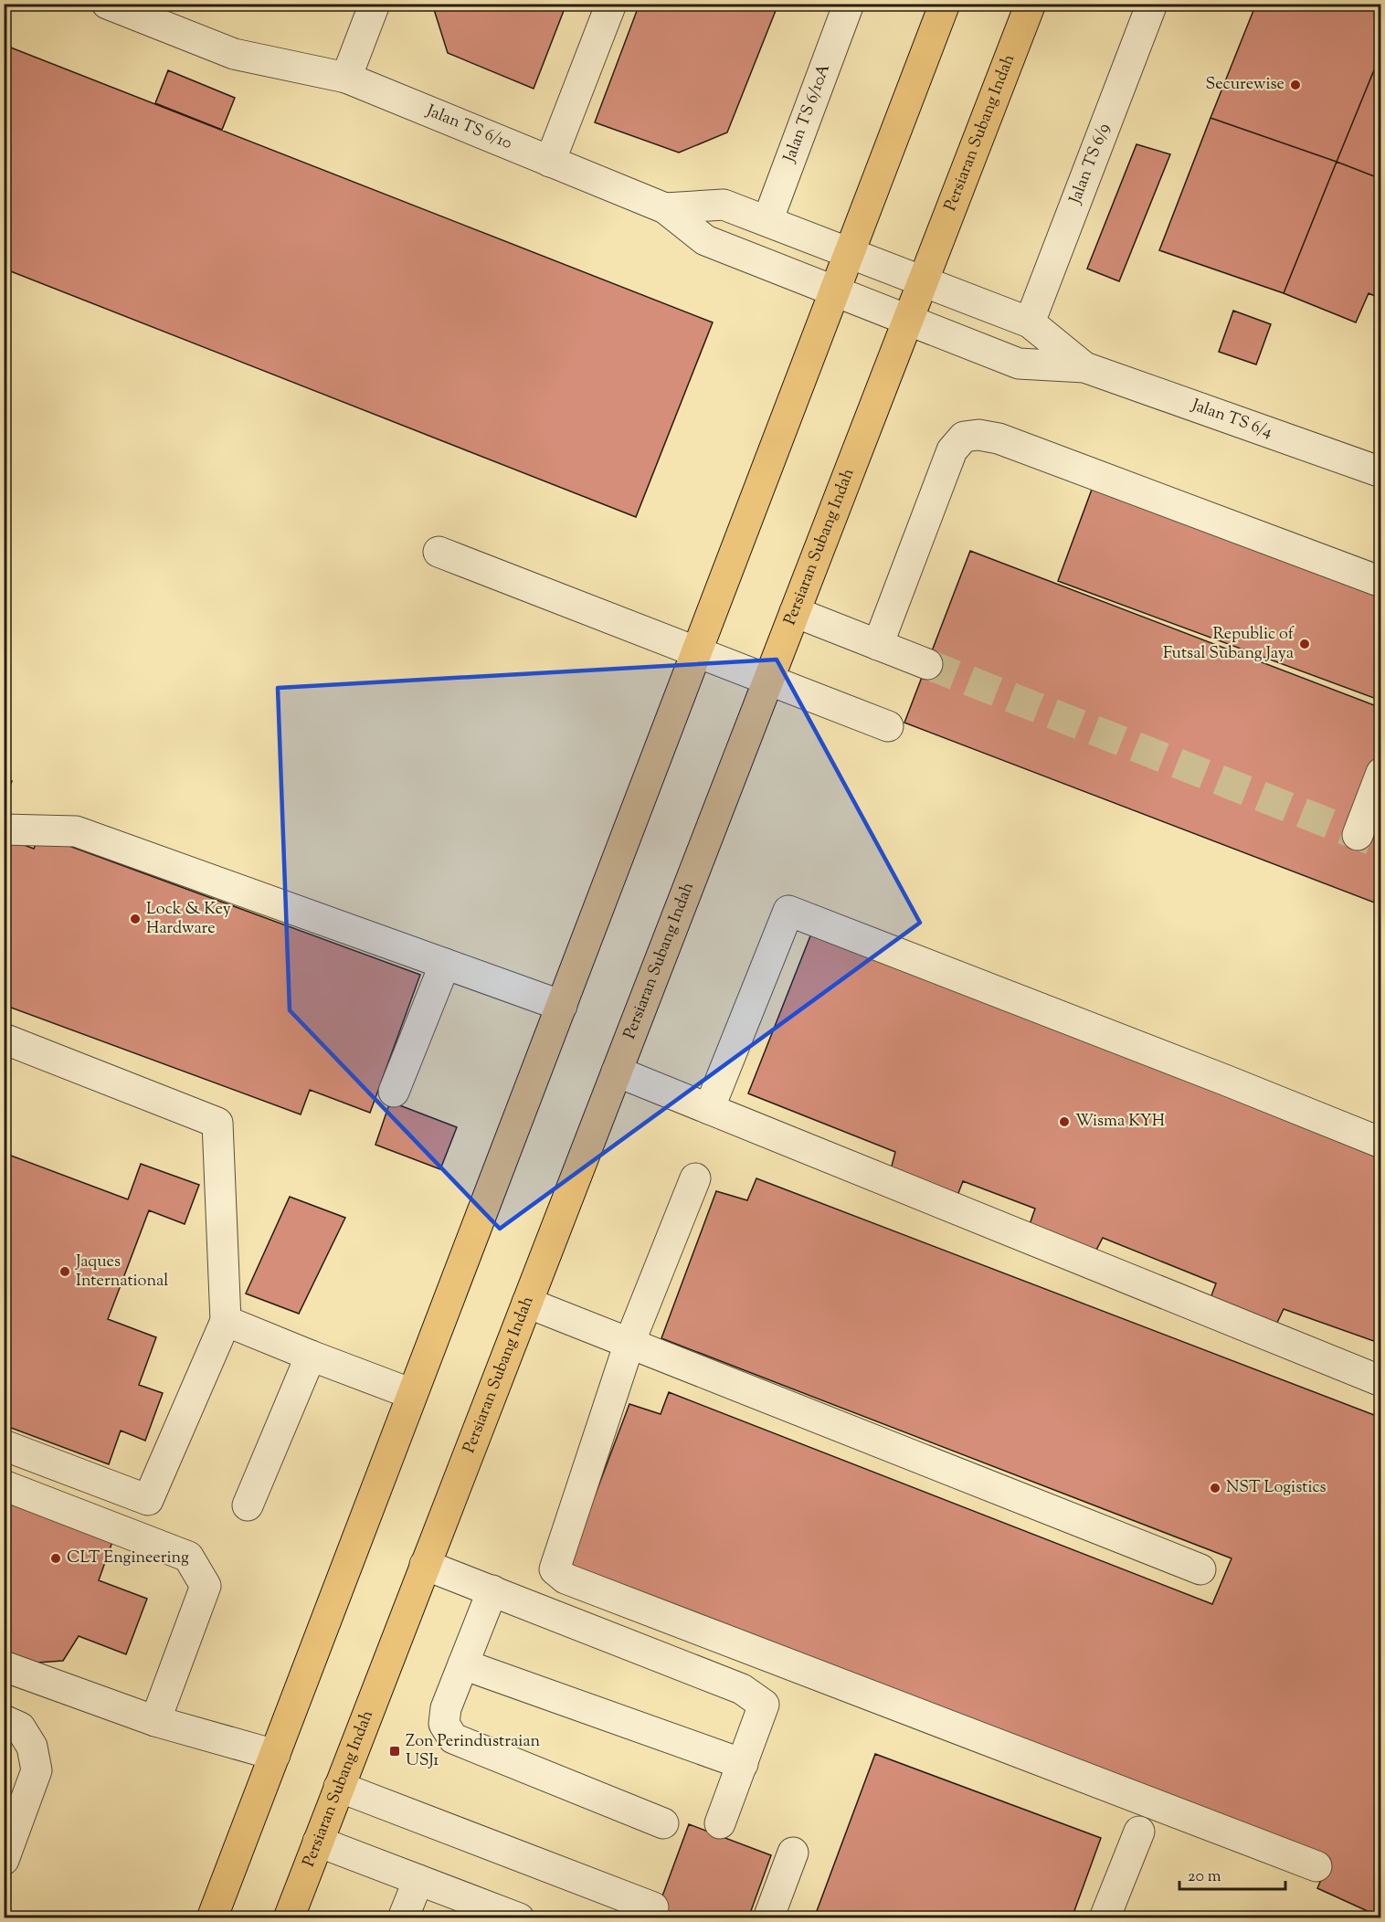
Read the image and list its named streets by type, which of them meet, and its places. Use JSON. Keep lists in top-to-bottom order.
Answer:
{
  "streets": {
    "main road": ["Persiaran Subang Indah"],
    "street": [
      "Jalan TS 6/10A",
      "Jalan TS 6/10",
      "Jalan TS 6/9",
      "Jalan TS 6/4"
    ]
  },
  "crossings": [
    ["Jalan TS 6/10A", "Jalan TS 6/10"],
    ["Jalan TS 6/10", "Jalan TS 6/4"],
    ["Persiaran Subang Indah", "Jalan TS 6/4"],
    ["Jalan TS 6/9", "Jalan TS 6/4"]
  ],
  "places": {
    "other": [
      "Securewise",
      "Republic of Futsal Subang Jaya",
      "Lock & Key Hardware",
      "Wisma KYH",
      "Jaques International",
      "NST Logistics",
      "CLT Engineering"
    ],
    "transit": ["Zon Perindustraian USJ1"]
  },
  "scale_bar": "20 m"
}
